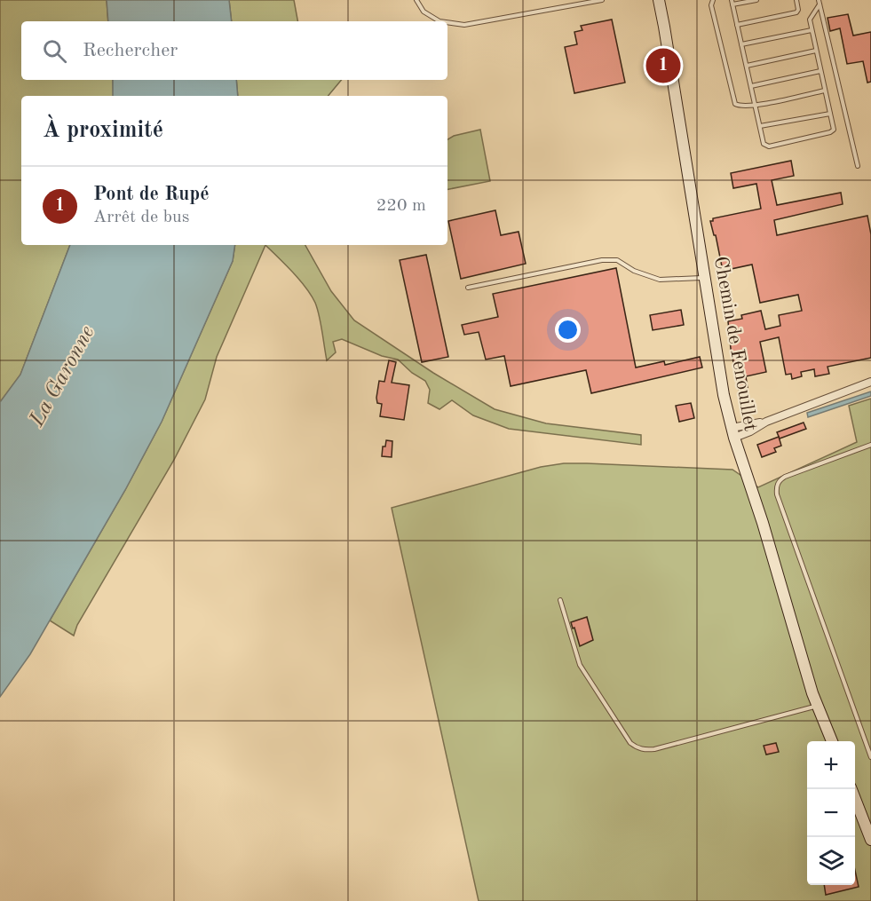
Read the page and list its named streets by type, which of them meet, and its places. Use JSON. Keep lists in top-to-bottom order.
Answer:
{
  "streets": {
    "street": ["Chemin de Fenouillet"]
  },
  "water": ["La Garonne"],
  "page": {
    "search": "Rechercher",
    "pins": "1",
    "heading": "À proximité",
    "list": [
      {
        "mark": "1",
        "name": "Pont de Rupé",
        "note": "Arrêt de bus",
        "value": "220 m"
      }
    ],
    "map_buttons": ["+", "−"]
  }
}
